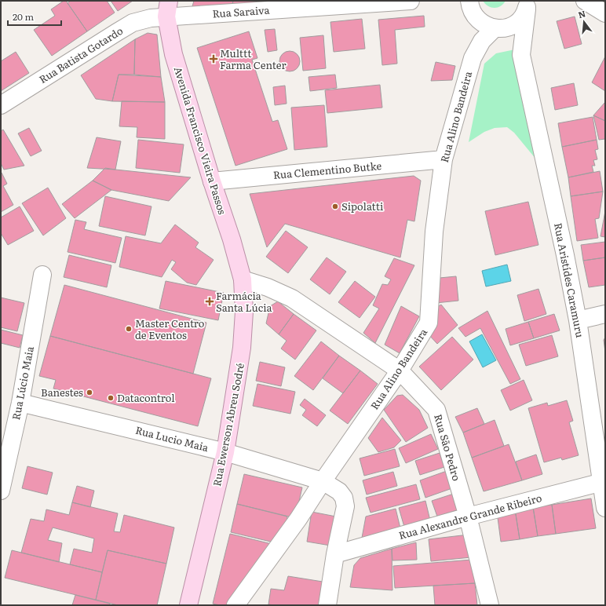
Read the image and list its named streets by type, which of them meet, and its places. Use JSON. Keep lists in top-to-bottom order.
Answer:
{
  "streets": {
    "main road": ["Avenida Francisco Vieira Passos", "Rua Ewerson Abreu Sodré"],
    "street": [
      "Rua Saraiva",
      "Rua Batista Gotardo",
      "Rua Alino Bandeira",
      "Rua Clementino Butke",
      "Rua Aristídes Caramuru",
      "Rua Lúcio Maia",
      "Rua Lucio Maia",
      "Rua São Pedro",
      "Rua Alexandre Grande Ribeiro"
    ]
  },
  "crossings": [
    ["Rua Saraiva", "Rua Batista Gotardo"],
    ["Rua Saraiva", "Avenida Francisco Vieira Passos"],
    ["Rua Batista Gotardo", "Avenida Francisco Vieira Passos"],
    ["Rua Alino Bandeira", "Rua Clementino Butke"],
    ["Rua Alino Bandeira", "Rua Aristídes Caramuru"],
    ["Rua Alino Bandeira", "Rua Lucio Maia"],
    ["Rua Alino Bandeira", "Rua São Pedro"],
    ["Avenida Francisco Vieira Passos", "Rua Clementino Butke"],
    ["Avenida Francisco Vieira Passos", "Rua Ewerson Abreu Sodré"],
    ["Avenida Francisco Vieira Passos", "Rua São Pedro"],
    ["Rua Aristídes Caramuru", "Rua Alexandre Grande Ribeiro"],
    ["Rua Lúcio Maia", "Rua Lucio Maia"],
    ["Rua Ewerson Abreu Sodré", "Rua Lucio Maia"],
    ["Rua Ewerson Abreu Sodré", "Rua São Pedro"],
    ["Rua Lucio Maia", "Rua Alexandre Grande Ribeiro"],
    ["Rua São Pedro", "Rua Alexandre Grande Ribeiro"]
  ],
  "places": {
    "health": ["Multtt Farma Center", "Farmácia Santa Lúcia"],
    "other": [
      "Sipolatti",
      "Master Centro de Eventos",
      "Banestes",
      "Datacontrol"
    ]
  },
  "scale_bar": "20 m",
  "north": "top"
}
